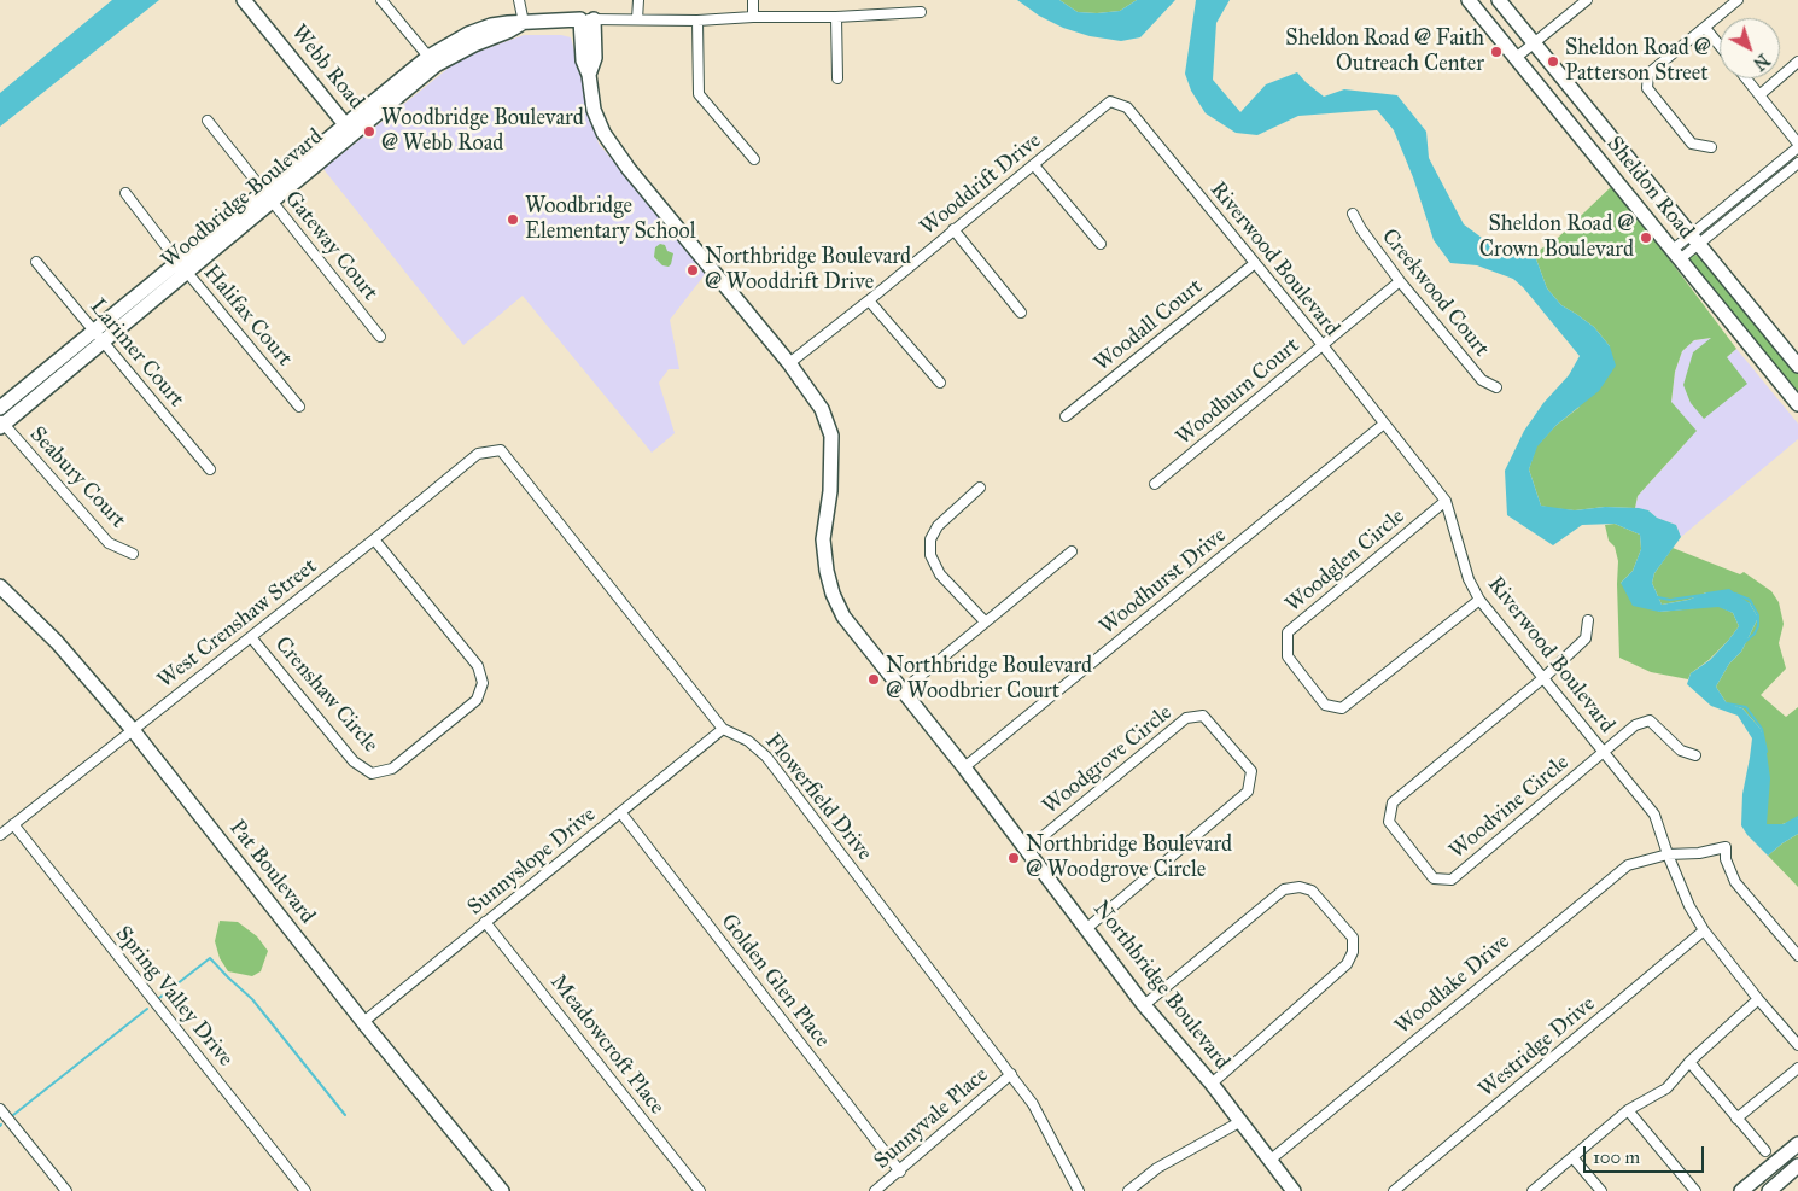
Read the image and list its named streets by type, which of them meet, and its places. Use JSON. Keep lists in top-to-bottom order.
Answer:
{
  "streets": {
    "street": [
      "Webb Road",
      "Wooddrift Drive",
      "Sheldon Road",
      "Woodbridge Boulevard",
      "Gateway Court",
      "Riverwood Boulevard",
      "Creekwood Court",
      "Halifax Court",
      "Woodall Court",
      "Larimer Court",
      "Woodburn Court",
      "Seabury Court",
      "Woodglen Circle",
      "Woodhurst Drive",
      "West Crenshaw Street",
      "Crenshaw Circle",
      "Woodgrove Circle",
      "Flowerfield Drive",
      "Woodvine Circle",
      "Sunnyslope Drive",
      "Pat Boulevard",
      "Golden Glen Place",
      "Woodlake Drive",
      "Northbridge Boulevard",
      "Spring Valley Drive",
      "Meadowcroft Place",
      "Westridge Drive",
      "Sunnyvale Place"
    ]
  },
  "crossings": [
    ["Webb Road", "Woodbridge Boulevard"],
    ["Wooddrift Drive", "Riverwood Boulevard"],
    ["Wooddrift Drive", "Northbridge Boulevard"],
    ["Woodbridge Boulevard", "Gateway Court"],
    ["Woodbridge Boulevard", "Halifax Court"],
    ["Woodbridge Boulevard", "Larimer Court"],
    ["Woodbridge Boulevard", "Seabury Court"],
    ["Woodbridge Boulevard", "Northbridge Boulevard"],
    ["Riverwood Boulevard", "Woodall Court"],
    ["Riverwood Boulevard", "Woodburn Court"],
    ["Riverwood Boulevard", "Woodglen Circle"],
    ["Riverwood Boulevard", "Woodhurst Drive"],
    ["Riverwood Boulevard", "Woodvine Circle"],
    ["Riverwood Boulevard", "Woodlake Drive"],
    ["Riverwood Boulevard", "Westridge Drive"],
    ["Creekwood Court", "Woodburn Court"],
    ["Woodhurst Drive", "Northbridge Boulevard"],
    ["West Crenshaw Street", "Crenshaw Circle"],
    ["West Crenshaw Street", "Flowerfield Drive"],
    ["West Crenshaw Street", "Pat Boulevard"],
    ["West Crenshaw Street", "Spring Valley Drive"],
    ["Woodgrove Circle", "Northbridge Boulevard"],
    ["Flowerfield Drive", "Sunnyslope Drive"],
    ["Flowerfield Drive", "Sunnyvale Place"],
    ["Sunnyslope Drive", "Pat Boulevard"],
    ["Sunnyslope Drive", "Golden Glen Place"],
    ["Sunnyslope Drive", "Meadowcroft Place"],
    ["Golden Glen Place", "Sunnyvale Place"],
    ["Woodlake Drive", "Northbridge Boulevard"]
  ],
  "places": [
    "Sheldon Road @ Faith Outreach Center",
    "Sheldon Road @ Patterson Street",
    "Woodbridge Boulevard @ Webb Road",
    "Woodbridge Elementary School",
    "Sheldon Road @ Crown Boulevard",
    "Northbridge Boulevard @ Wooddrift Drive",
    "Northbridge Boulevard @ Woodbrier Court",
    "Northbridge Boulevard @ Woodgrove Circle"
  ],
  "scale_bar": "100 m",
  "north": "bottom right"
}
